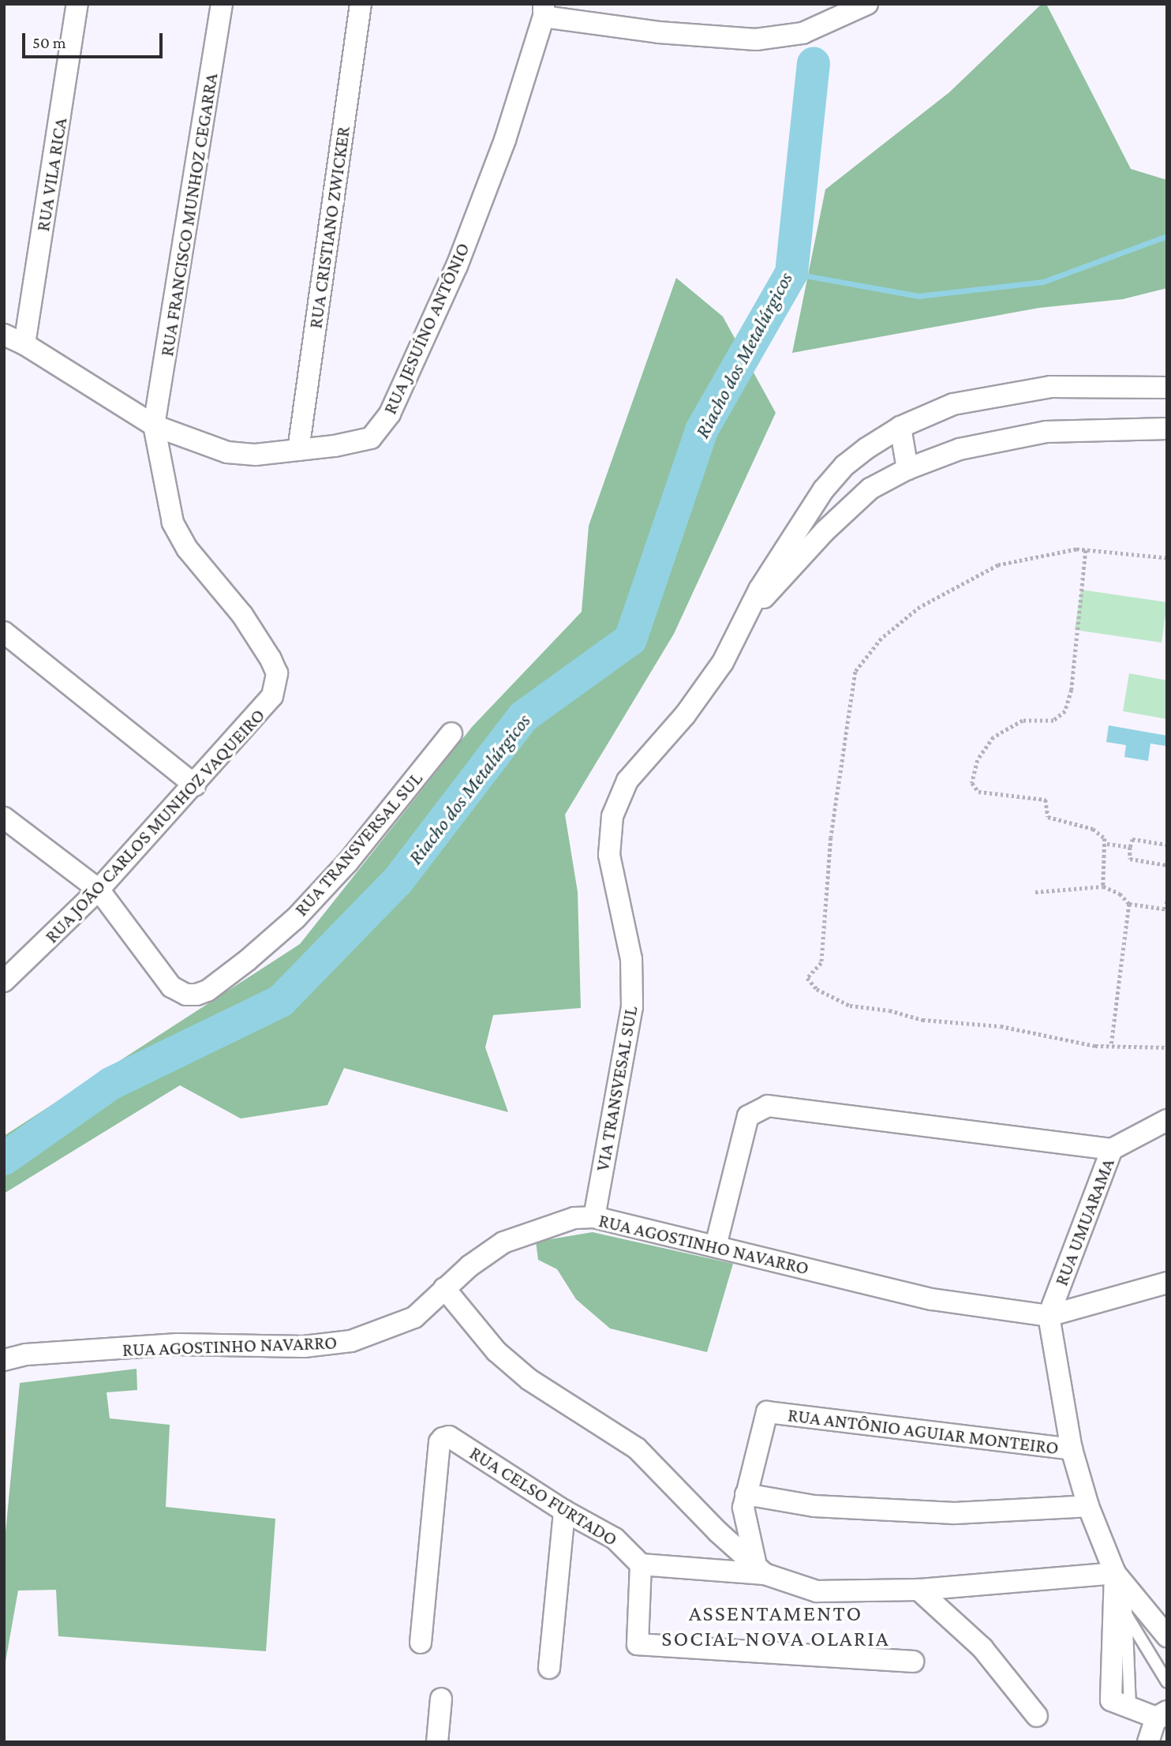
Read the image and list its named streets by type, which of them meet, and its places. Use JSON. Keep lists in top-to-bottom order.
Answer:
{
  "streets": {
    "street": [
      "RUA VILA RICA",
      "RUA FRANCISCO MUNHOZ CEGARRA",
      "RUA CRISTIANO ZWICKER",
      "RUA JESUÍNO ANTÔNIO",
      "RUA JOÃO CARLOS MUNHOZ VAQUEIRO",
      "RUA TRANSVERSAL SUL",
      "VIA TRANSVESAL SUL",
      "RUA UMUARAMA",
      "RUA AGOSTINHO NAVARRO",
      "RUA ANTÔNIO AGUIAR MONTEIRO",
      "RUA CELSO FURTADO"
    ]
  },
  "crossings": [
    ["RUA VILA RICA", "RUA JESUÍNO ANTÔNIO"],
    ["RUA FRANCISCO MUNHOZ CEGARRA", "RUA JESUÍNO ANTÔNIO"],
    ["RUA FRANCISCO MUNHOZ CEGARRA", "RUA JOÃO CARLOS MUNHOZ VAQUEIRO"],
    ["RUA CRISTIANO ZWICKER", "RUA JESUÍNO ANTÔNIO"],
    ["RUA JESUÍNO ANTÔNIO", "RUA JOÃO CARLOS MUNHOZ VAQUEIRO"],
    ["RUA JOÃO CARLOS MUNHOZ VAQUEIRO", "RUA TRANSVERSAL SUL"],
    ["VIA TRANSVESAL SUL", "RUA AGOSTINHO NAVARRO"],
    ["RUA UMUARAMA", "RUA AGOSTINHO NAVARRO"]
  ],
  "districts": ["ASSENTAMENTO SOCIAL NOVA OLARIA"],
  "water": ["Riacho dos Metalúrgicos"],
  "scale_bar": "50 m"
}
